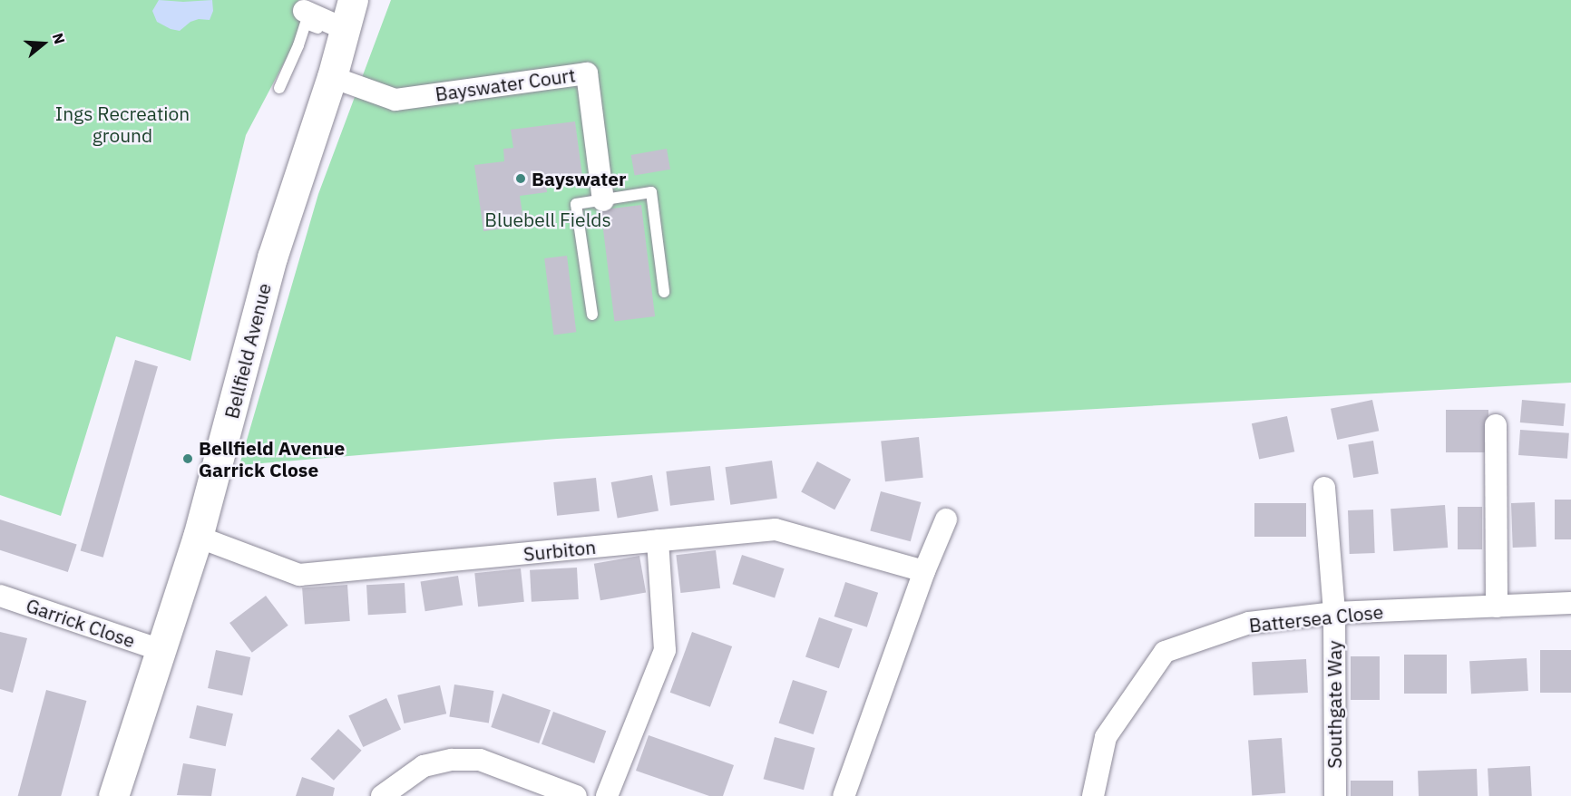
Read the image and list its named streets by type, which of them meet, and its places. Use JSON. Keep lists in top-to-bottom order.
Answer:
{
  "streets": {
    "street": [
      "Bayswater Court",
      "Bellfield Avenue",
      "Surbiton",
      "Battersea Close",
      "Garrick Close",
      "Southgate Way"
    ]
  },
  "crossings": [
    ["Bayswater Court", "Bellfield Avenue"],
    ["Bellfield Avenue", "Surbiton"],
    ["Bellfield Avenue", "Garrick Close"],
    ["Battersea Close", "Southgate Way"]
  ],
  "parks": ["Ings Recreation ground", "Bluebell Fields"],
  "places": ["Bayswater", "Bellfield Avenue Garrick Close"],
  "north": "right"
}
